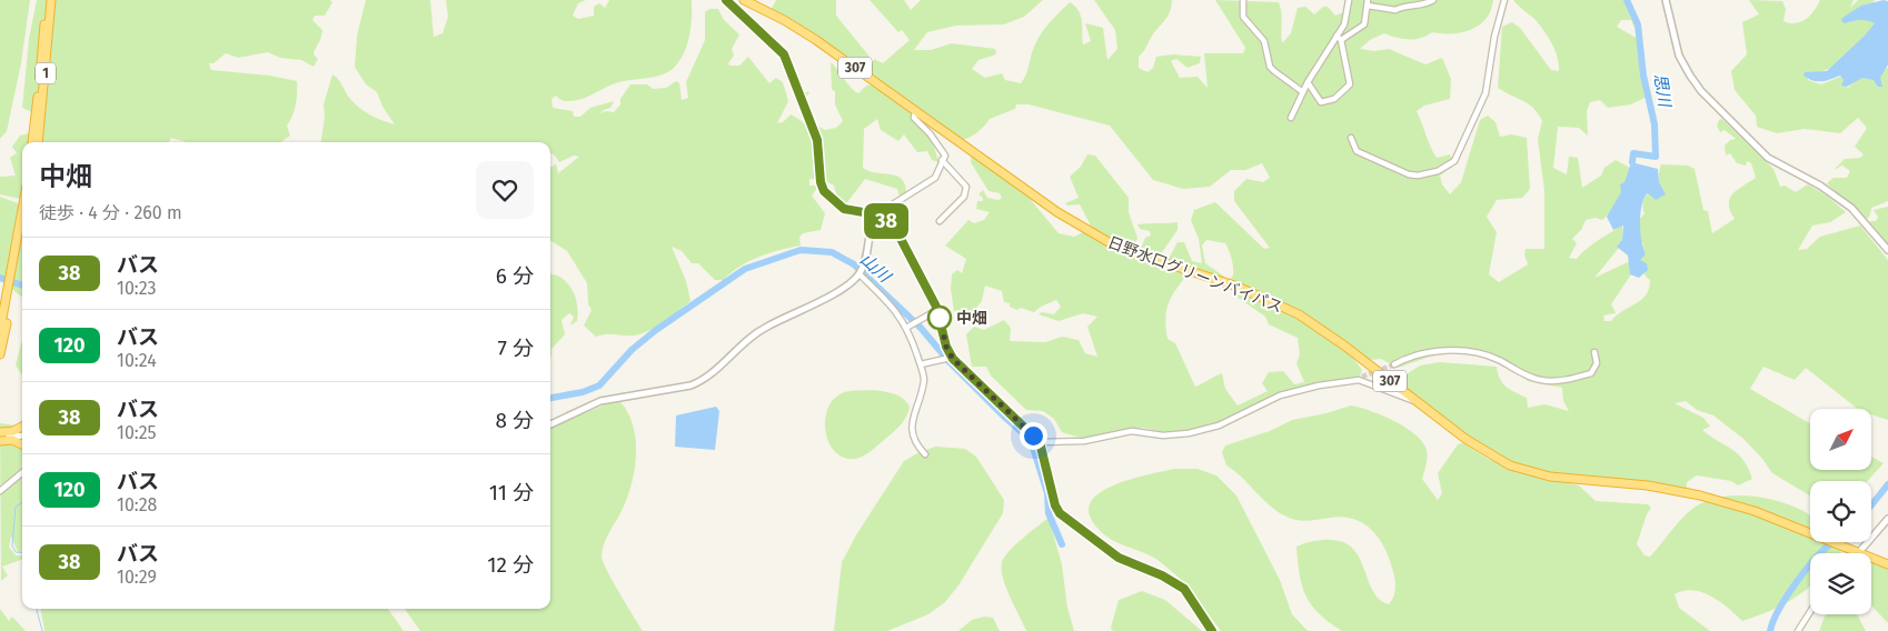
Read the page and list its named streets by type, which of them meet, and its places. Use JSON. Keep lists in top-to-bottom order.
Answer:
{
  "streets": {
    "highway": ["307", "1", "日野水口グリーンバイパス"]
  },
  "water": ["思川", "山川"],
  "places": ["中畑"],
  "lines": ["bus line 38"],
  "north": "top right",
  "page": {
    "on_map": "38",
    "heading": ["中畑", "徒歩 · 4 分 · 260 m"],
    "list": [
      {
        "mark": "38",
        "name": "バス",
        "note": "10:23",
        "value": "6 分"
      },
      {
        "mark": "120",
        "name": "バス",
        "note": "10:24",
        "value": "7 分"
      },
      {
        "mark": "38",
        "name": "バス",
        "note": "10:25",
        "value": "8 分"
      },
      {
        "mark": "120",
        "name": "バス",
        "note": "10:28",
        "value": "11 分"
      },
      {
        "mark": "38",
        "name": "バス",
        "note": "10:29",
        "value": "12 分"
      }
    ]
  }
}
